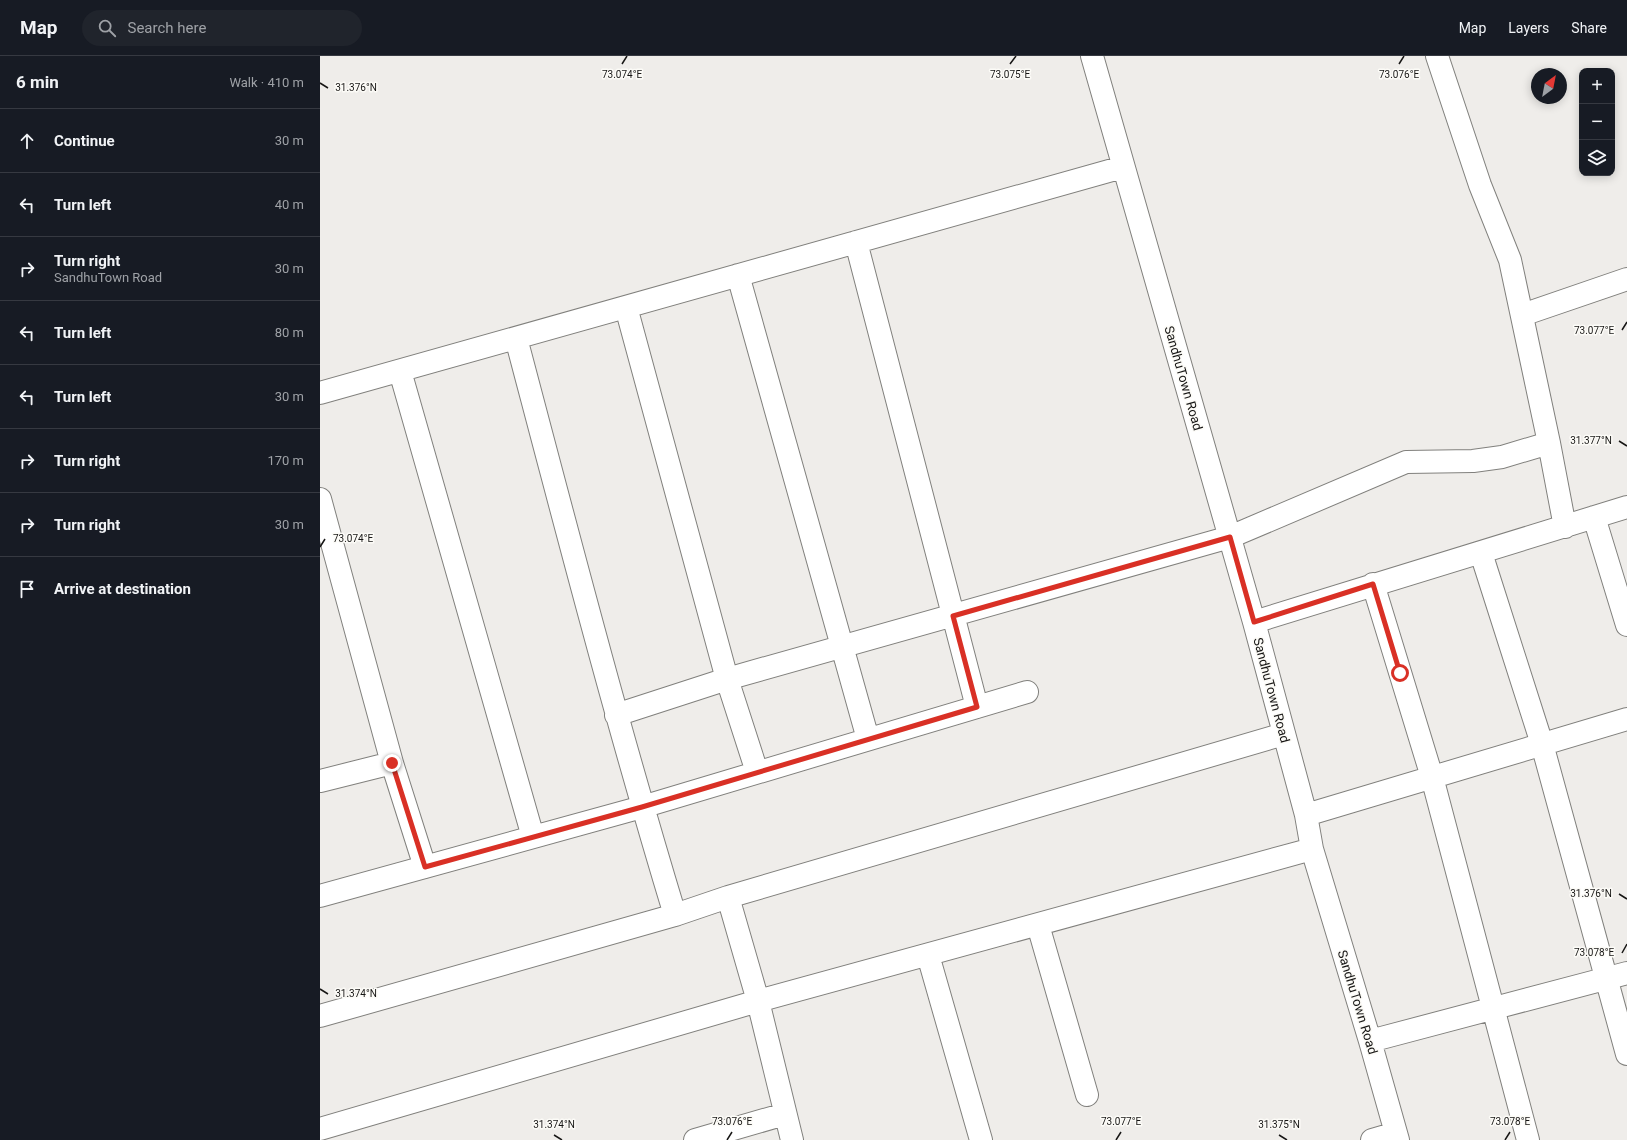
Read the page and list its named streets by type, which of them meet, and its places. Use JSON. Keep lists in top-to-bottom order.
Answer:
{
  "streets": {
    "street": ["SandhuTown Road"]
  },
  "north": "top right",
  "page": {
    "header": "Map",
    "search": "Search here",
    "nav": ["Map", "Layers", "Share"],
    "heading": ["6 min", "Walk · 410 m"],
    "map_buttons": ["+", "−"],
    "list": [
      ["Continue", "30 m"],
      ["Turn left", "40 m"],
      ["Turn right", "SandhuTown Road", "30 m"],
      ["Turn left", "80 m"],
      ["Turn left", "30 m"],
      ["Turn right", "170 m"],
      ["Turn right", "30 m"],
      "Arrive at destination"
    ]
  },
  "coordinates": [
    "73.074°E",
    "73.075°E",
    "73.076°E",
    "31.376°N",
    "73.077°E",
    "31.377°N",
    "73.078°E",
    "31.374°N",
    "31.375°N"
  ]
}
